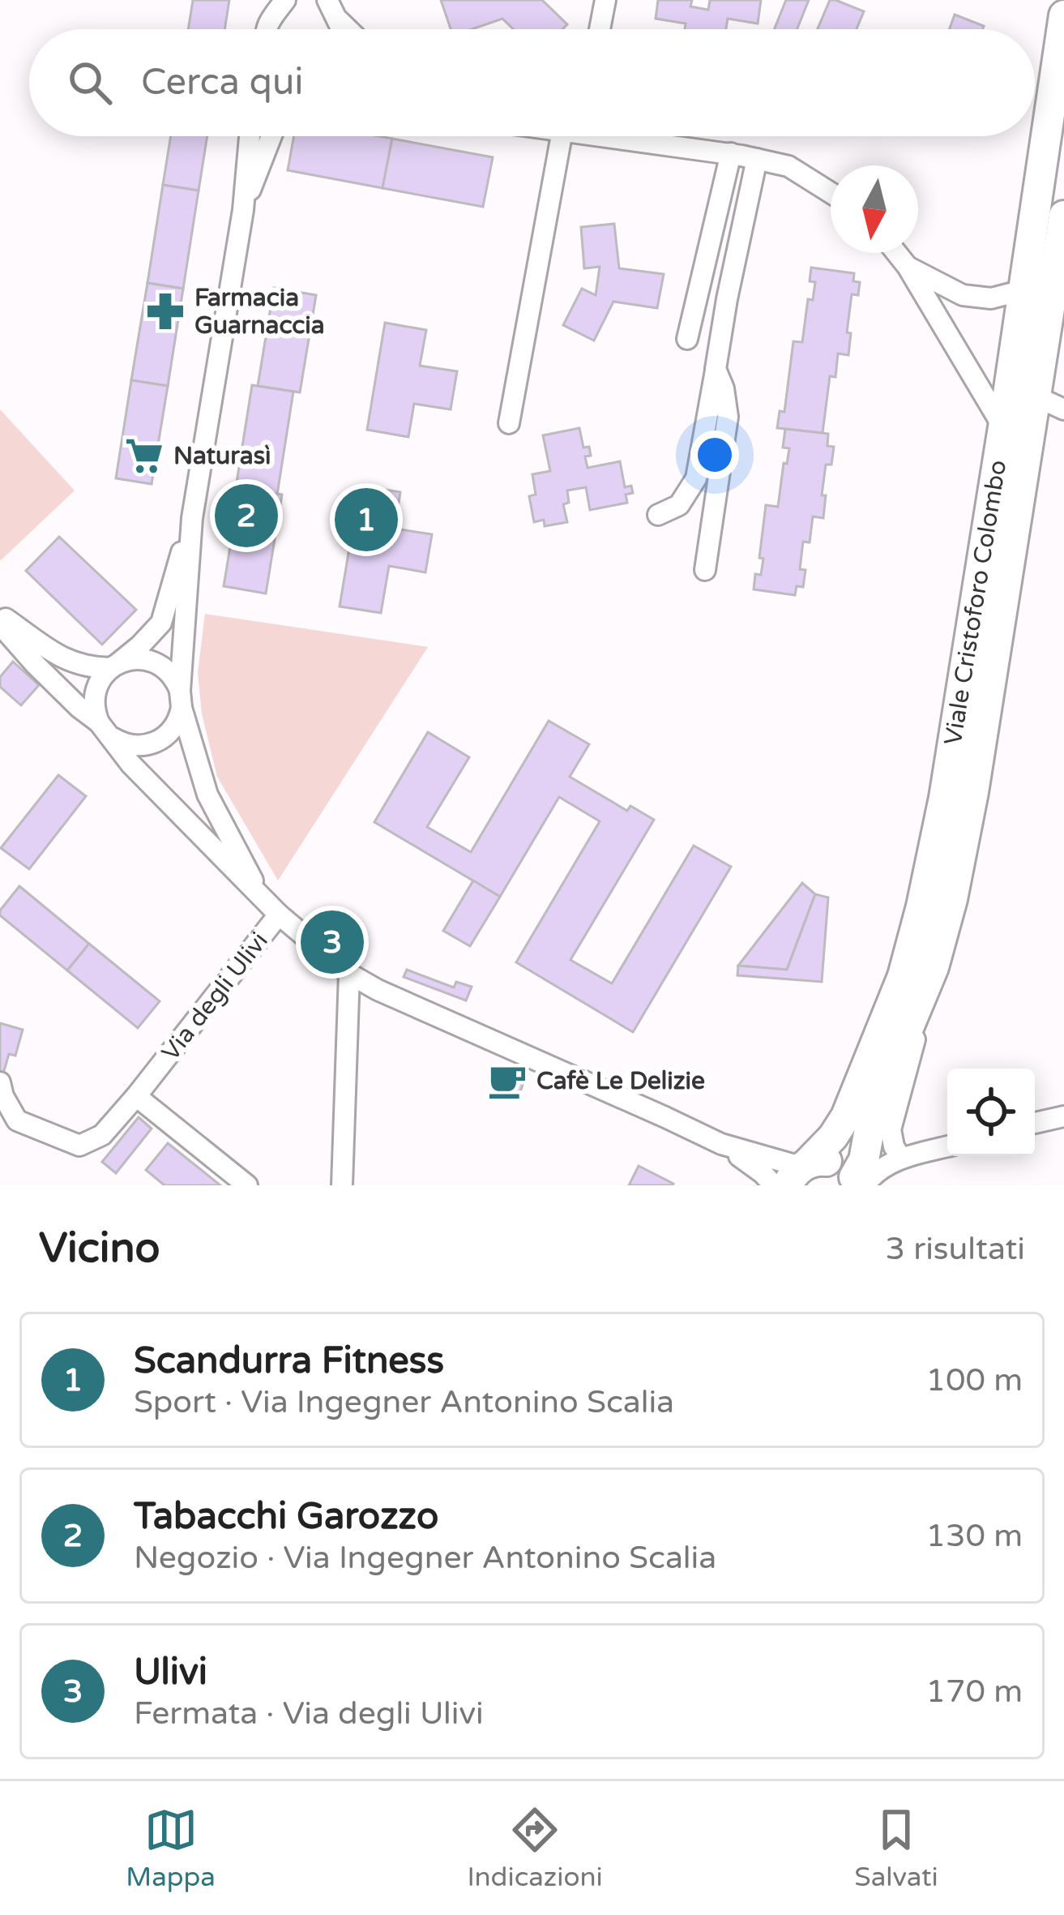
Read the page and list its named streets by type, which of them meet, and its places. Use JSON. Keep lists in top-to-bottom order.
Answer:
{
  "streets": {
    "main road": ["Viale Cristoforo Colombo"],
    "street": ["Via degli Ulivi"]
  },
  "places": {
    "pharmacy": ["Farmacia Guarnaccia"],
    "supermarket": ["Naturasì"],
    "cafe": ["Cafè Le Delizie"]
  },
  "north": "bottom",
  "page": {
    "search": "Cerca qui",
    "pins": ["2", "1", "3"],
    "heading": ["Vicino", "3 risultati"],
    "list": [
      {
        "mark": "1",
        "name": "Scandurra Fitness",
        "note": "Sport · Via Ingegner Antonino Scalia",
        "value": "100 m"
      },
      {
        "mark": "2",
        "name": "Tabacchi Garozzo",
        "note": "Negozio · Via Ingegner Antonino Scalia",
        "value": "130 m"
      },
      {
        "mark": "3",
        "name": "Ulivi",
        "note": "Fermata · Via degli Ulivi",
        "value": "170 m"
      }
    ],
    "nav": ["Mappa", "Indicazioni", "Salvati"]
  }
}
